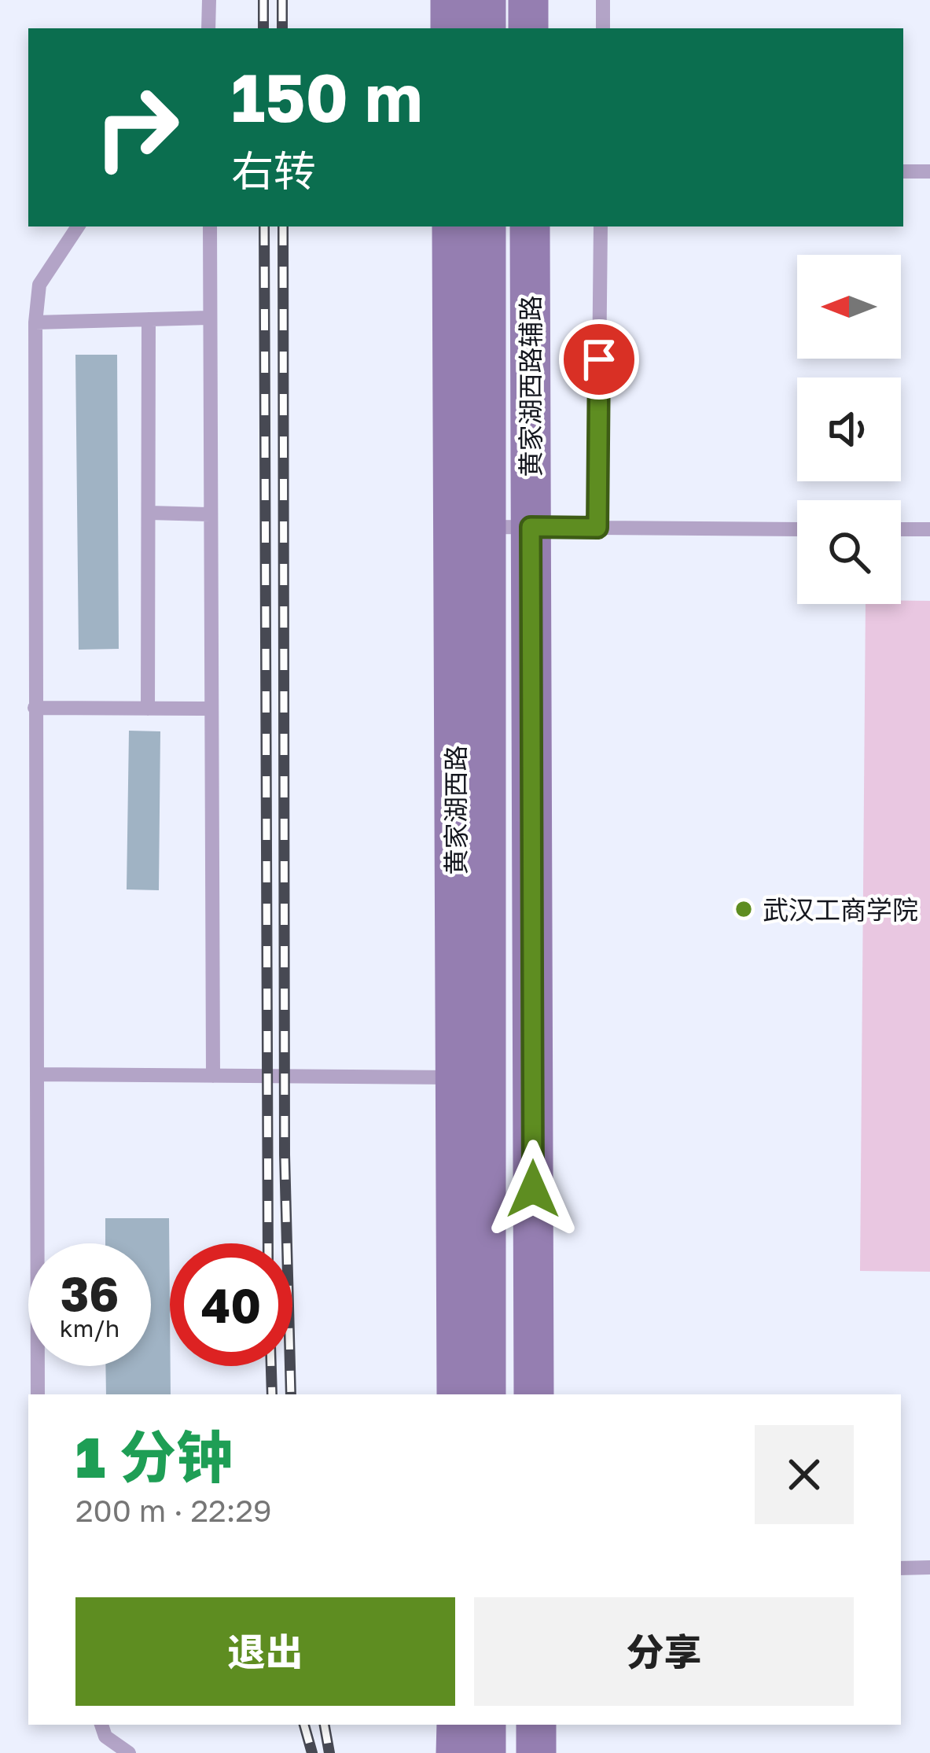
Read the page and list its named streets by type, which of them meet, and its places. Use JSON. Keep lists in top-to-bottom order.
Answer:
{
  "streets": {
    "main road": ["黄家湖西路辅路", "黄家湖西路"]
  },
  "places": ["武汉工商学院"],
  "north": "left",
  "page": {
    "turn": ["150 m", "右转"],
    "speed": "36 km/h",
    "limit": "40",
    "heading": ["1 分钟", "200 m · 22:29"],
    "buttons": ["退出", "分享"]
  }
}
